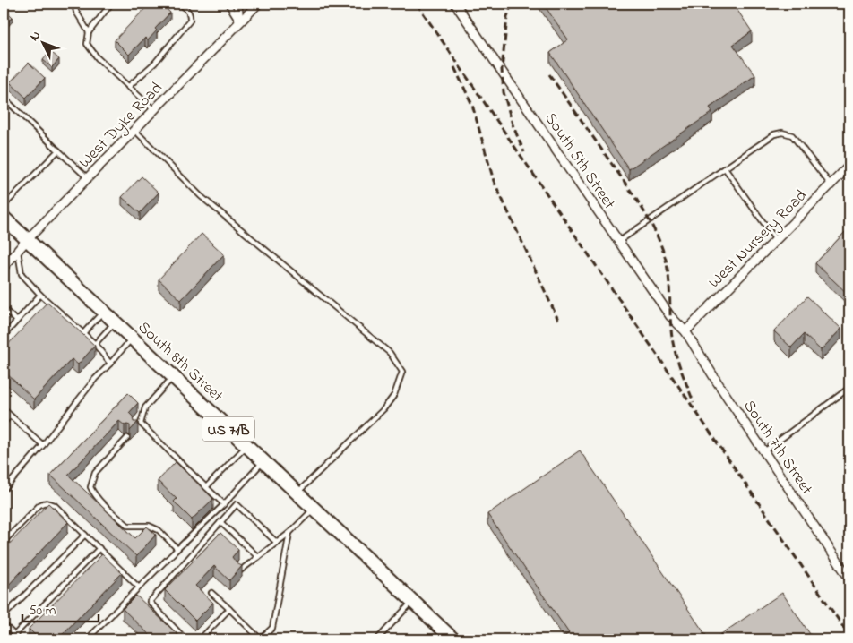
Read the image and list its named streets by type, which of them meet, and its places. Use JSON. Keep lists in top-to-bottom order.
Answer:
{
  "streets": {
    "main road": ["South 8th Street", "US 71B"],
    "street": [
      "West Dyke Road",
      "South 5th Street",
      "West Nursery Road",
      "South 7th Street"
    ]
  },
  "crossings": [
    ["West Dyke Road", "South 8th Street"],
    ["South 5th Street", "West Nursery Road"],
    ["South 5th Street", "South 7th Street"],
    ["West Nursery Road", "South 7th Street"]
  ],
  "scale_bar": "50 m",
  "north": "top left"
}
